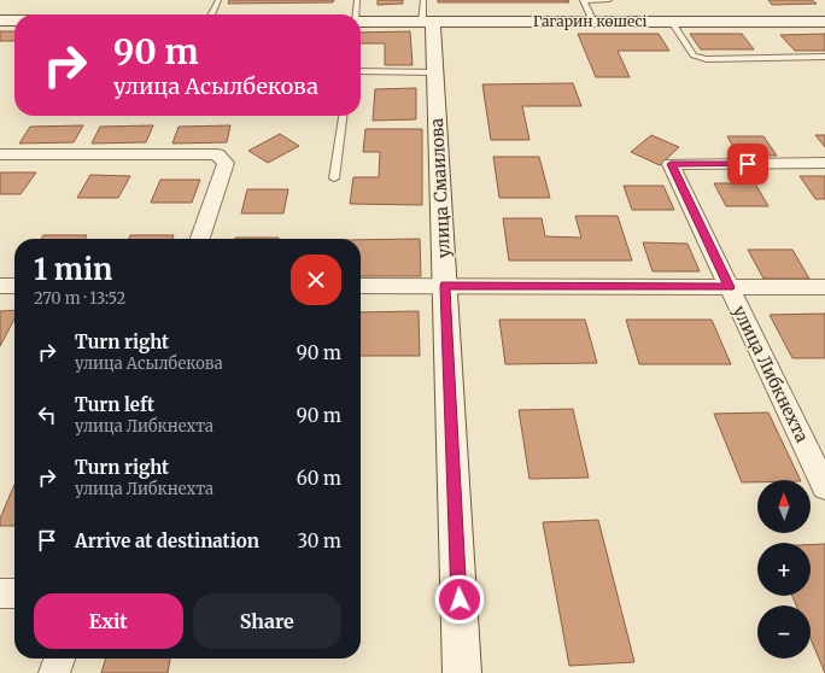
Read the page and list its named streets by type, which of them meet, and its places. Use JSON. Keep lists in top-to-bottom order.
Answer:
{
  "streets": {
    "street": ["Гагарин көшесі", "улица Смаилова", "улица Либкнехта"]
  },
  "crossings": [
    ["Гагарин көшесі", "улица Смаилова"]
  ],
  "north": "top",
  "page": {
    "turn": ["90 m", "улица Асылбекова"],
    "heading": ["1 min", "270 m · 13:52"],
    "list": [
      {
        "name": "Turn right",
        "note": "улица Асылбекова",
        "value": "90 m"
      },
      {
        "name": "Turn left",
        "note": "улица Либкнехта",
        "value": "90 m"
      },
      {
        "name": "Turn right",
        "note": "улица Либкнехта",
        "value": "60 m"
      },
      {
        "name": "Arrive at destination",
        "value": "30 m"
      }
    ],
    "map_buttons": ["+", "−"],
    "buttons": ["Exit", "Share"]
  }
}
